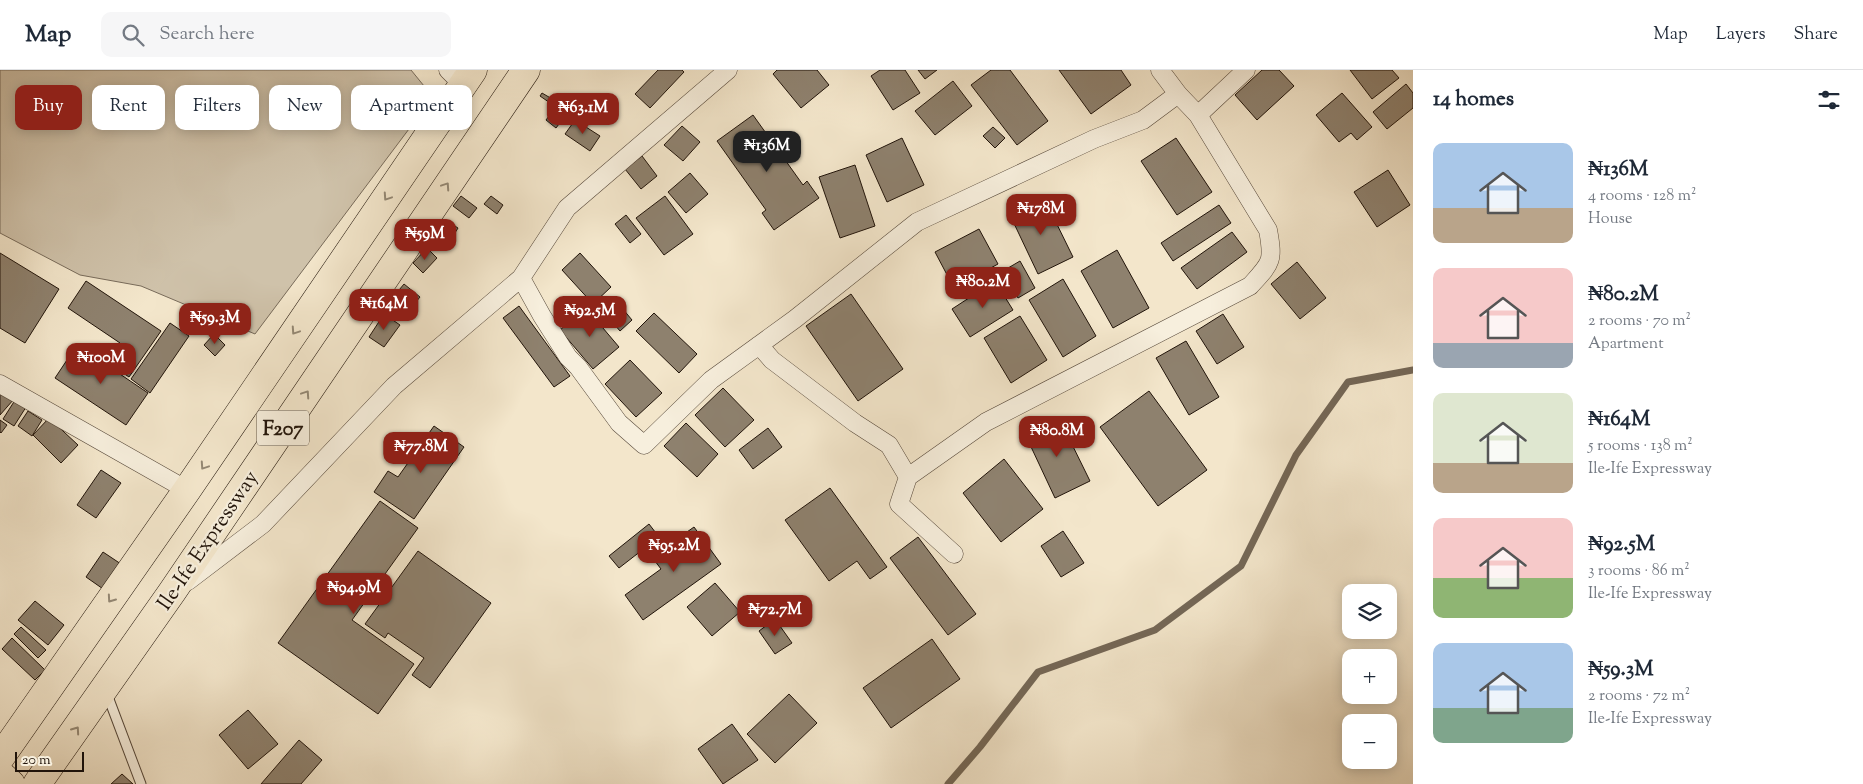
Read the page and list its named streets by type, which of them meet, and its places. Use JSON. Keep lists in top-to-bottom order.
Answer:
{
  "streets": {
    "main road": ["F207", "Ile-Ife Expressway"]
  },
  "scale_bar": "20 m",
  "page": {
    "header": "Map",
    "search": "Search here",
    "nav": ["Map", "Layers", "Share"],
    "heading": "14 homes",
    "chip": [
      "Buy",
      "Rent",
      "Filters",
      "New",
      "Apartment"
    ],
    "price": [
      "₦63.1M",
      "₦136M",
      "₦178M",
      "₦59M",
      "₦80.2M",
      "₦164M",
      "₦92.5M",
      "₦59.3M",
      "₦100M",
      "₦80.8M",
      "₦77.8M",
      "₦95.2M",
      "₦94.9M",
      "₦72.7M"
    ],
    "list": [
      {
        "name": "₦136M",
        "note": "4 rooms · 128 m² · House"
      },
      {
        "name": "₦80.2M",
        "note": "2 rooms · 70 m² · Apartment"
      },
      {
        "name": "₦164M",
        "note": "5 rooms · 138 m² · Ile-Ife Expressway"
      },
      {
        "name": "₦92.5M",
        "note": "3 rooms · 86 m² · Ile-Ife Expressway"
      },
      {
        "name": "₦59.3M",
        "note": "2 rooms · 72 m² · Ile-Ife Expressway"
      }
    ],
    "map_buttons": ["+", "−"],
    "scale": "20 m"
  }
}
